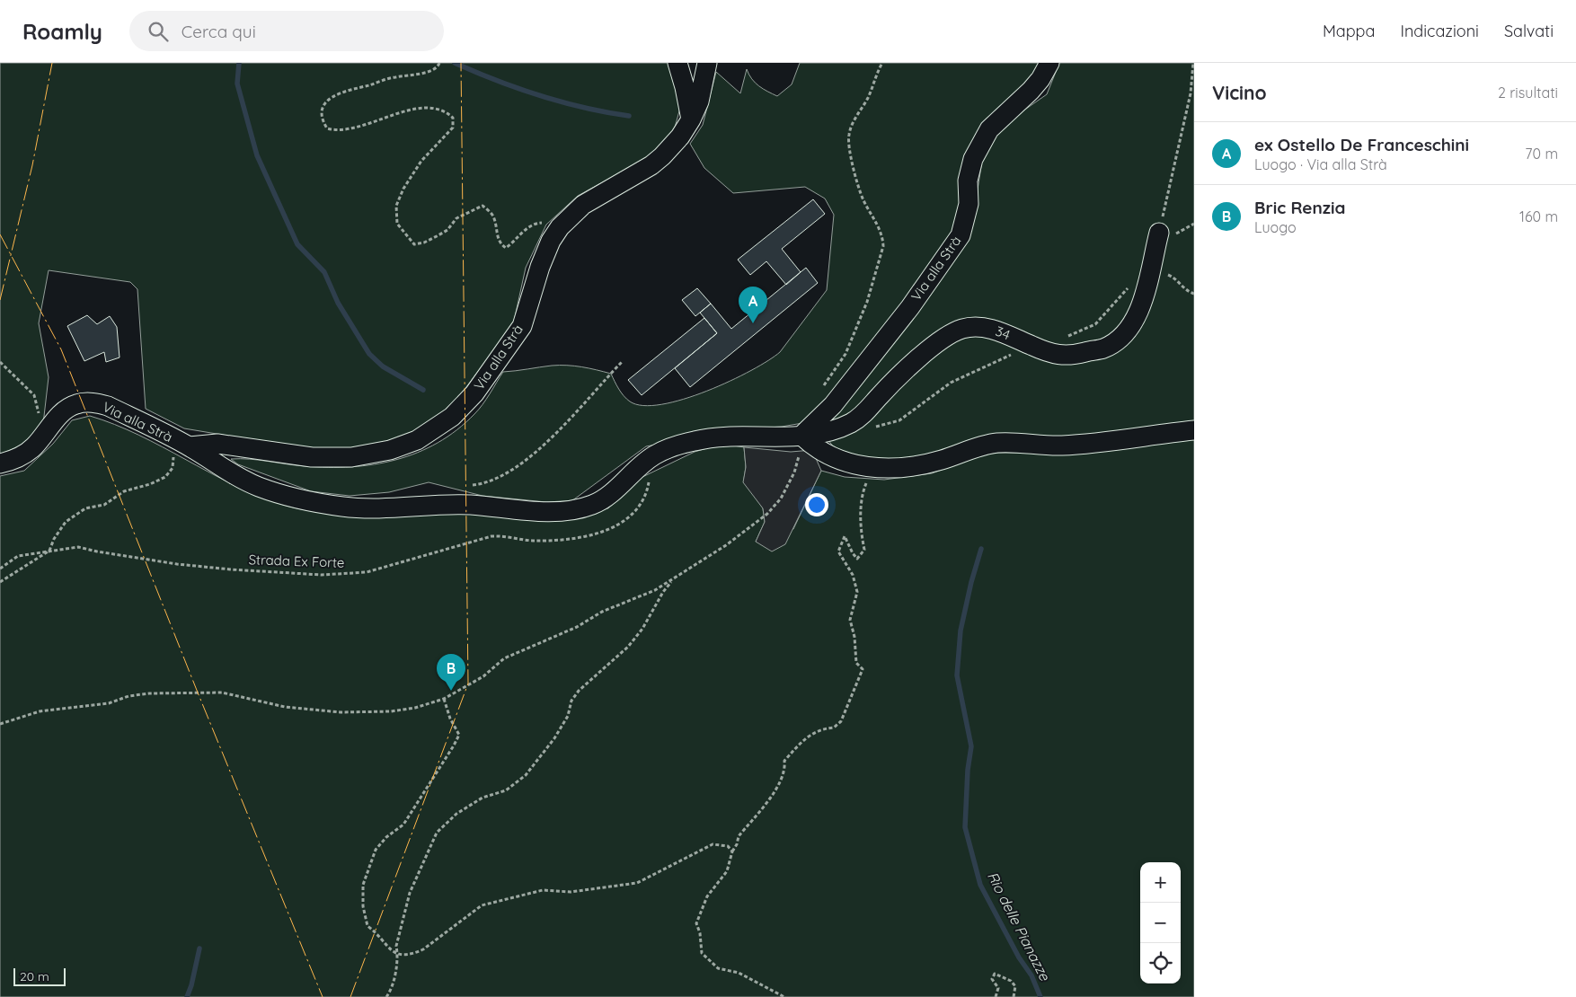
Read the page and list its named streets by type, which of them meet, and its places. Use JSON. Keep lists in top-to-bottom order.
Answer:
{
  "streets": {
    "street": ["Via alla Strà", "34"],
    "path": ["Strada Ex Forte"]
  },
  "crossings": [
    ["Via alla Strà", "34"],
    ["Via alla Strà", "Strada Ex Forte"]
  ],
  "water": ["Rio delle Pianazze"],
  "scale_bar": "20 m",
  "page": {
    "header": "Roamly",
    "search": "Cerca qui",
    "nav": ["Mappa", "Indicazioni", "Salvati"],
    "heading": ["Vicino", "2 risultati"],
    "list": [
      {
        "mark": "A",
        "name": "ex Ostello De Franceschini",
        "note": "Luogo · Via alla Strà",
        "value": "70 m"
      },
      {
        "mark": "B",
        "name": "Bric Renzia",
        "note": "Luogo",
        "value": "160 m"
      }
    ],
    "pins": ["A", "B"],
    "map_buttons": ["+", "−"],
    "scale": "20 m"
  }
}
